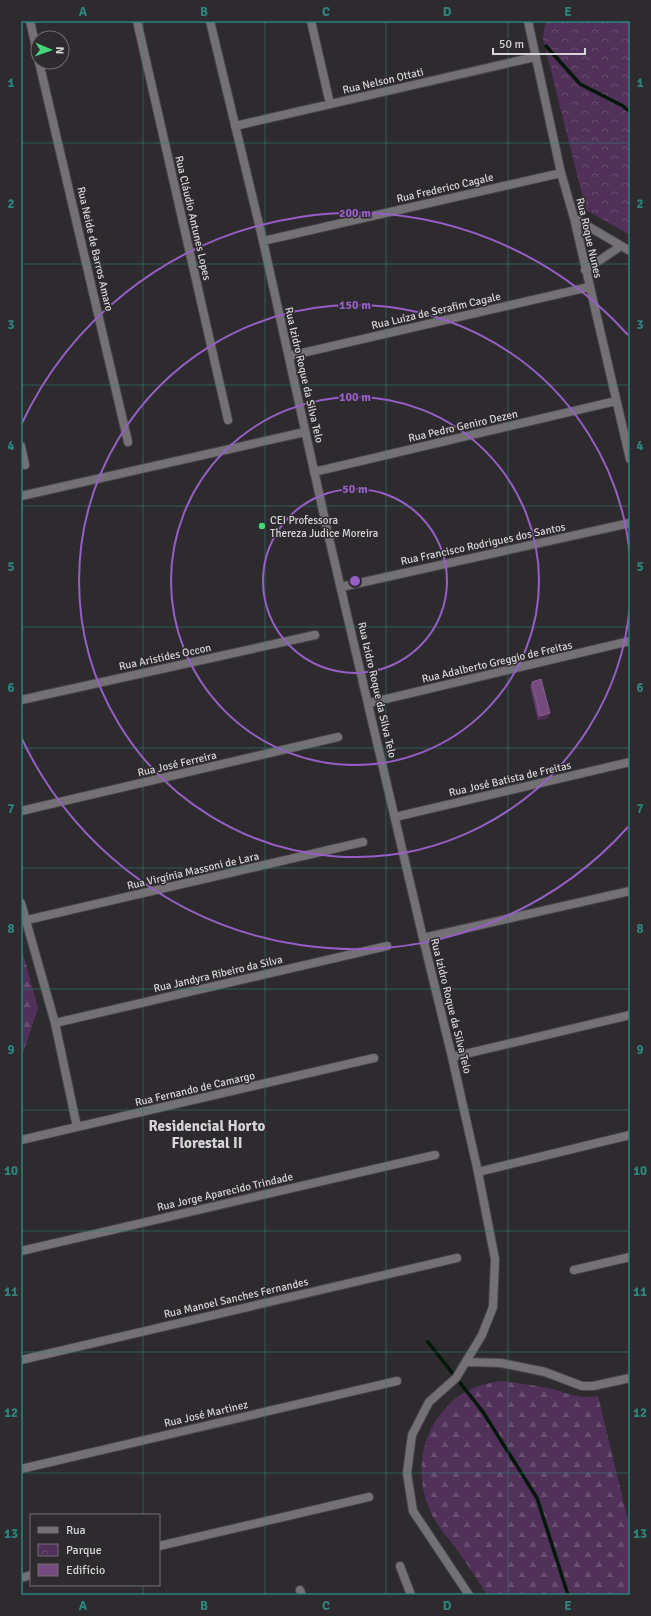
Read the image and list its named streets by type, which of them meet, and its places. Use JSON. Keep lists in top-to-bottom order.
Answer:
{
  "streets": {
    "street": [
      "Rua Nelson Ottati",
      "Rua Frederico Cagale",
      "Rua Cláudio Antunes Lopes",
      "Rua Roque Nunes",
      "Rua Neide de Barros Amaro",
      "Rua Luíza de Serafim Cagale",
      "Rua Izidro Roque da Silva Telo",
      "Rua Pedro Geniro Dezen",
      "Rua Francisco Rodrigues dos Santos",
      "Rua Aristides Occon",
      "Rua Adalberto Greggio de Freitas",
      "Rua José Ferreira",
      "Rua José Batista de Freitas",
      "Rua Virgínia Massoni de Lara",
      "Rua Jandyra Ribeiro da Silva",
      "Rua Fernando de Camargo",
      "Rua Jorge Aparecido Trindade",
      "Rua Manoel Sanches Fernandes",
      "Rua José Martinez"
    ]
  },
  "crossings": [
    ["Rua Nelson Ottati", "Rua Roque Nunes"],
    ["Rua Nelson Ottati", "Rua Izidro Roque da Silva Telo"],
    ["Rua Frederico Cagale", "Rua Roque Nunes"],
    ["Rua Frederico Cagale", "Rua Izidro Roque da Silva Telo"],
    ["Rua Roque Nunes", "Rua Luíza de Serafim Cagale"],
    ["Rua Roque Nunes", "Rua Pedro Geniro Dezen"],
    ["Rua Luíza de Serafim Cagale", "Rua Izidro Roque da Silva Telo"],
    ["Rua Izidro Roque da Silva Telo", "Rua Pedro Geniro Dezen"],
    ["Rua Izidro Roque da Silva Telo", "Rua Francisco Rodrigues dos Santos"],
    ["Rua Izidro Roque da Silva Telo", "Rua Adalberto Greggio de Freitas"],
    ["Rua Izidro Roque da Silva Telo", "Rua José Batista de Freitas"]
  ],
  "districts": ["Residencial Horto Florestal II"],
  "places": ["CEI Professora Thereza Judice Moreira"],
  "legend": ["Rua", "Parque", "Edifício"],
  "scale_bar": "50 m",
  "north": "right",
  "grid": {
    "columns": [
      "A",
      "B",
      "C",
      "D",
      "E"
    ],
    "rows": [
      "1",
      "2",
      "3",
      "4",
      "5",
      "6",
      "7",
      "8",
      "9",
      "10",
      "11",
      "12",
      "13"
    ]
  },
  "rings": [
    "200 m",
    "150 m",
    "100 m",
    "50 m"
  ]
}
